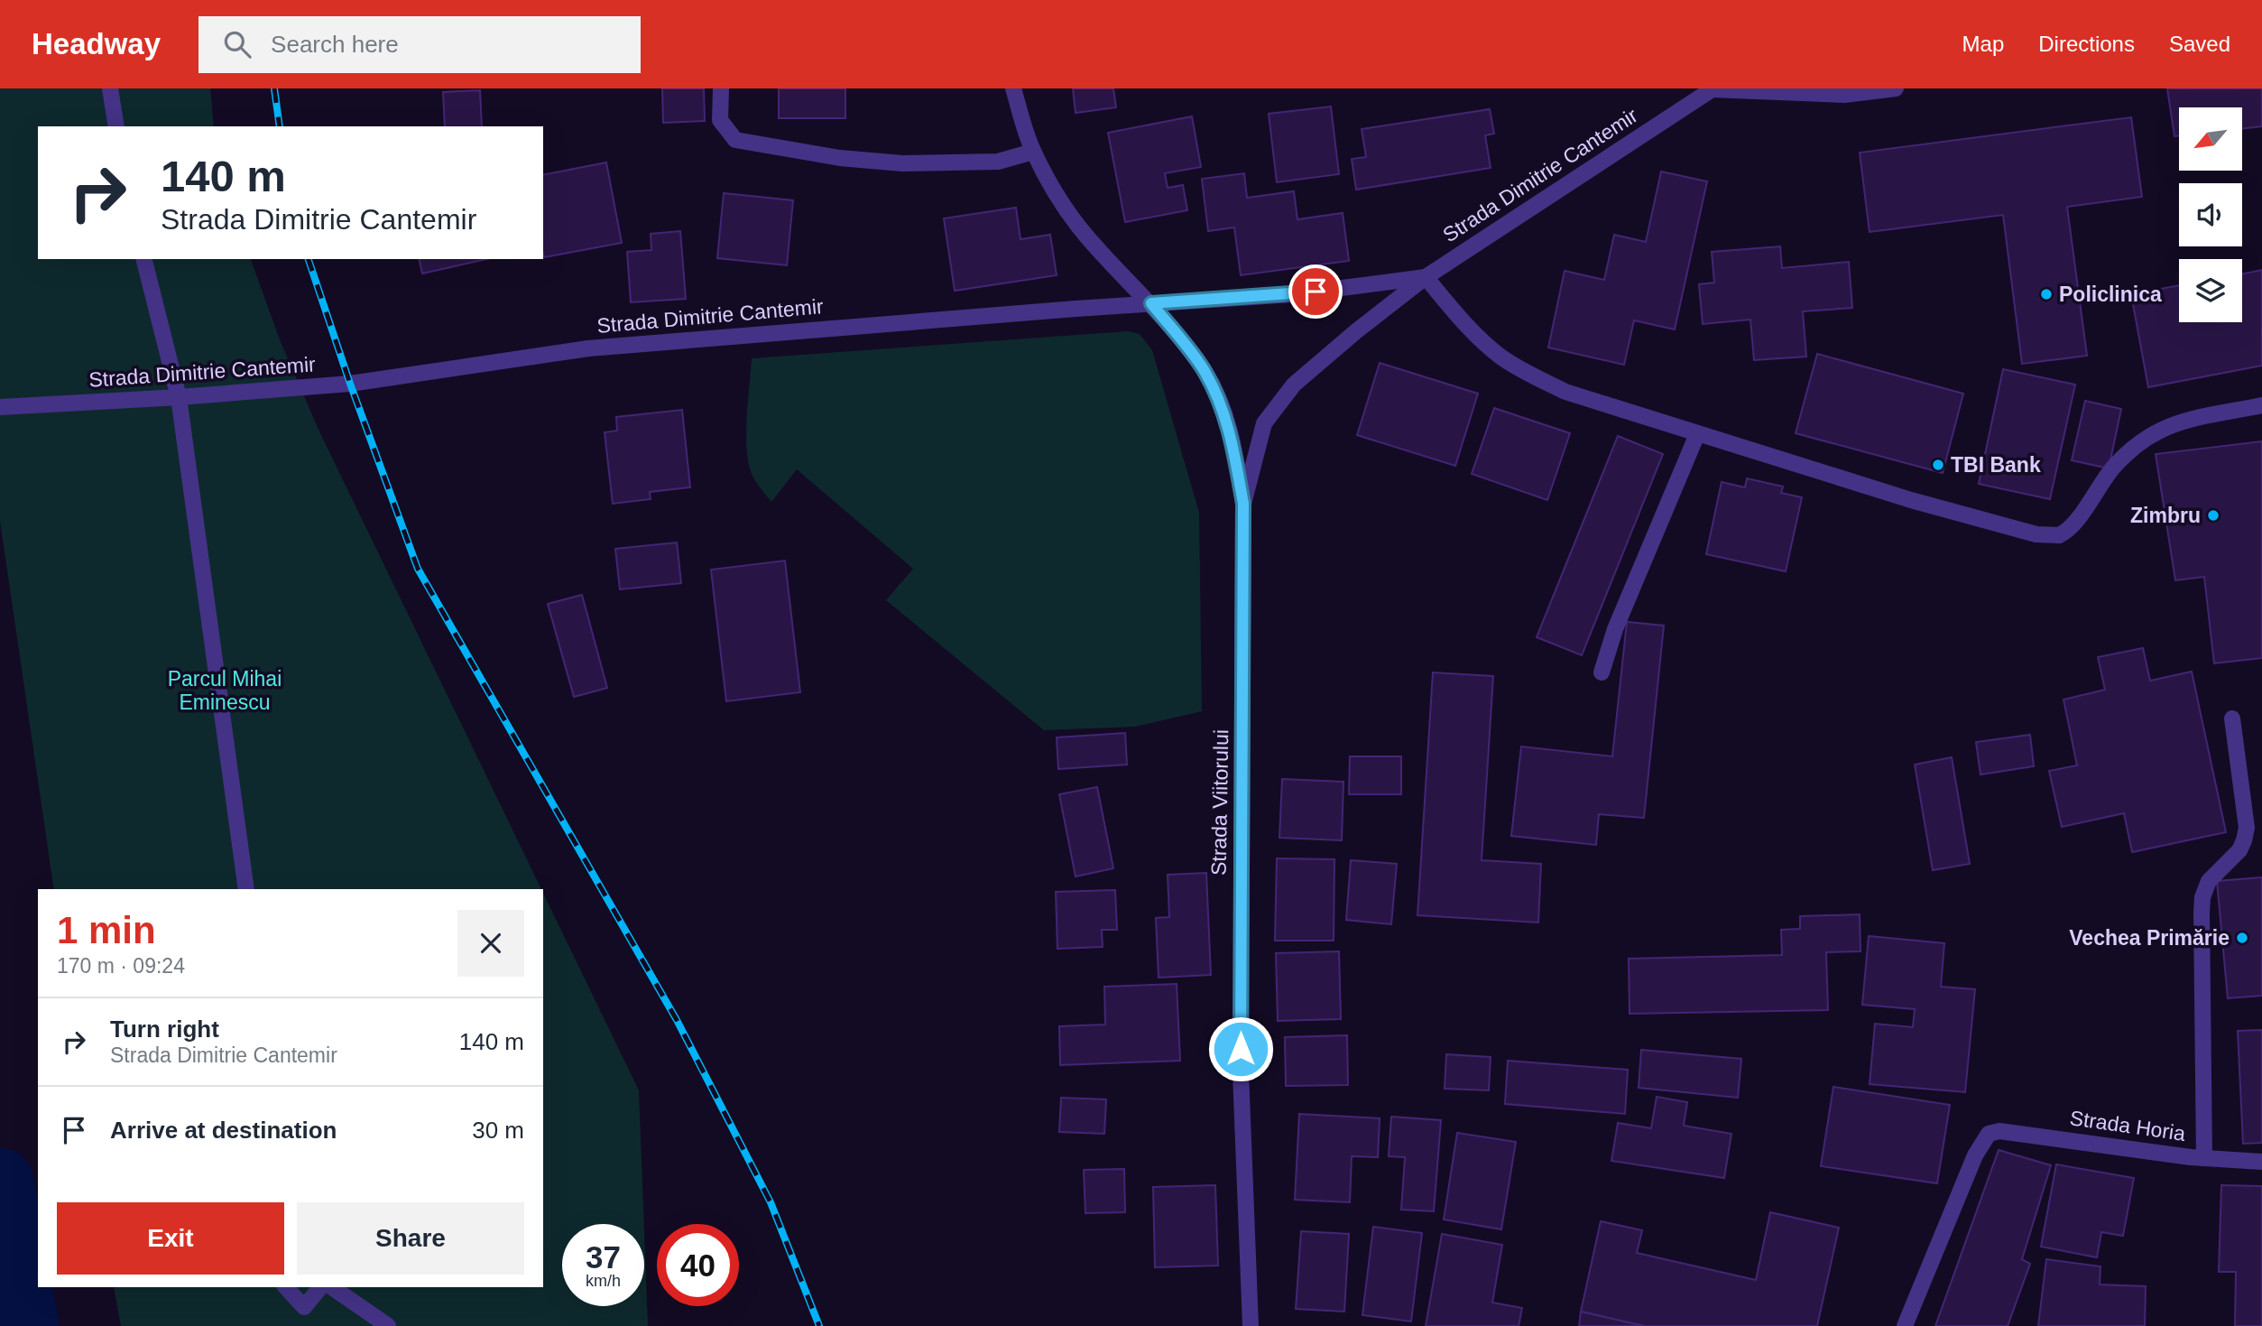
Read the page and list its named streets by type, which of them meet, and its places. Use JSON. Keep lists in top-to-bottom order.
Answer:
{
  "streets": {
    "street": ["Strada Dimitrie Cantemir", "Strada Viitorului", "Strada Horia"]
  },
  "crossings": [
    ["Strada Dimitrie Cantemir", "Strada Viitorului"]
  ],
  "parks": ["Parcul Mihai Eminescu"],
  "places": [
    "Policlinica",
    "TBI Bank",
    "Zimbru",
    "Vechea Primărie"
  ],
  "north": "bottom left",
  "page": {
    "header": "Headway",
    "search": "Search here",
    "nav": ["Map", "Directions", "Saved"],
    "turn": ["140 m", "Strada Dimitrie Cantemir"],
    "heading": ["1 min", "170 m · 09:24"],
    "list": [
      {
        "name": "Turn right",
        "note": "Strada Dimitrie Cantemir",
        "value": "140 m"
      },
      {
        "name": "Arrive at destination",
        "value": "30 m"
      }
    ],
    "buttons": ["Exit", "Share"],
    "speed": "37 km/h",
    "limit": "40"
  }
}
